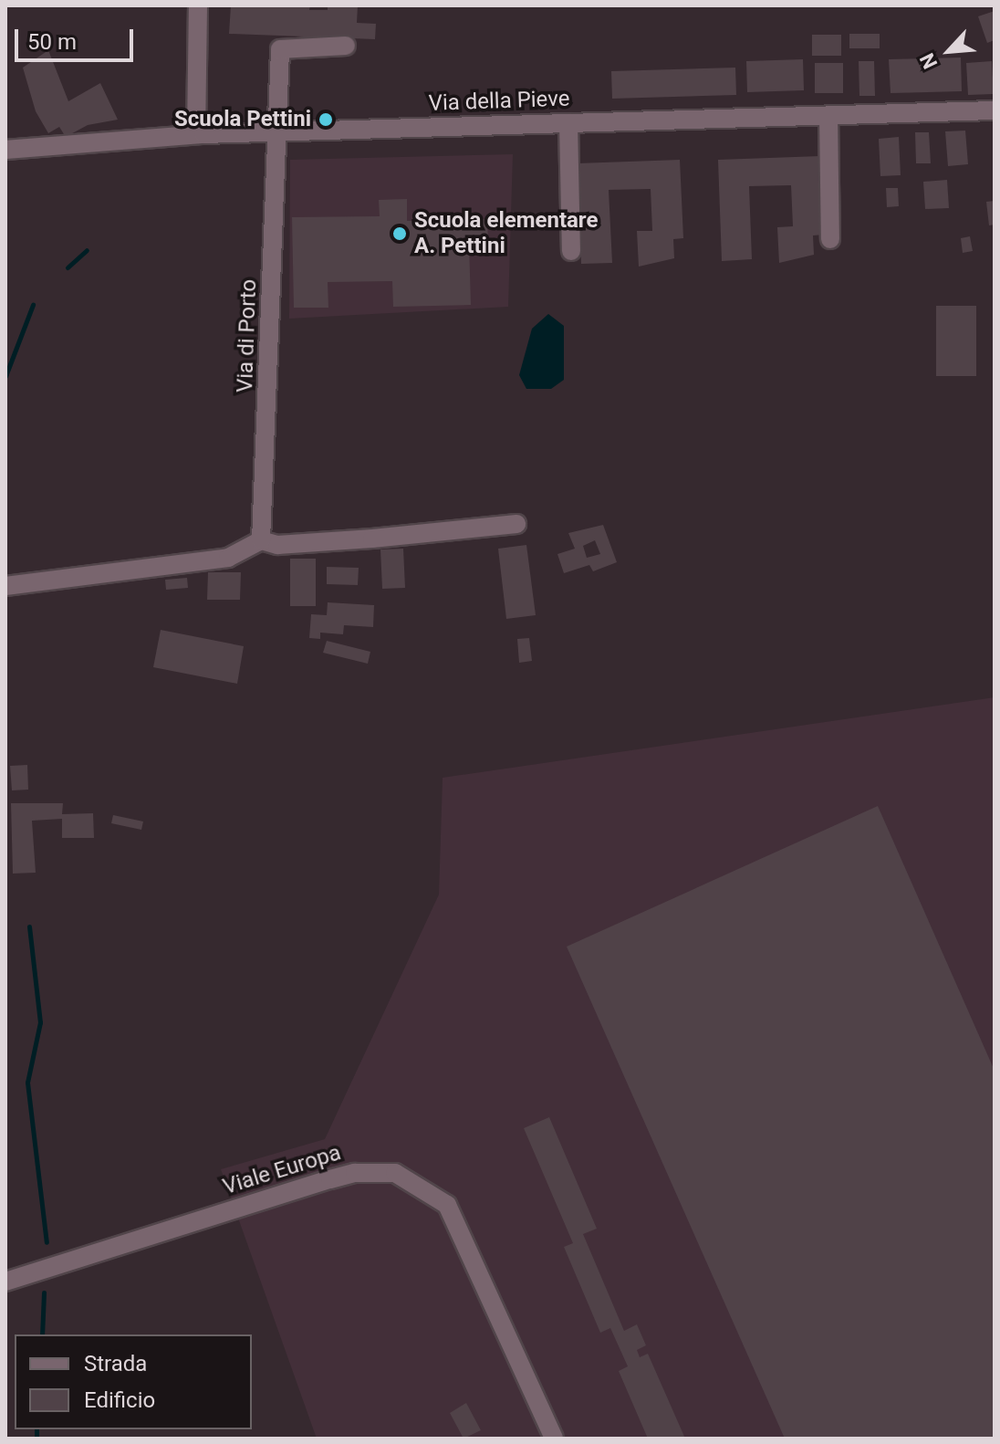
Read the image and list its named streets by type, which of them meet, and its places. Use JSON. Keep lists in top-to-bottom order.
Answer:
{
  "streets": {
    "street": ["Via della Pieve", "Via di Porto", "Viale Europa"]
  },
  "crossings": [
    ["Via della Pieve", "Via di Porto"]
  ],
  "places": ["Scuola Pettini", "Scuola elementare A. Pettini"],
  "legend": ["Strada", "Edificio"],
  "scale_bar": "50 m",
  "north": "bottom left"
}
